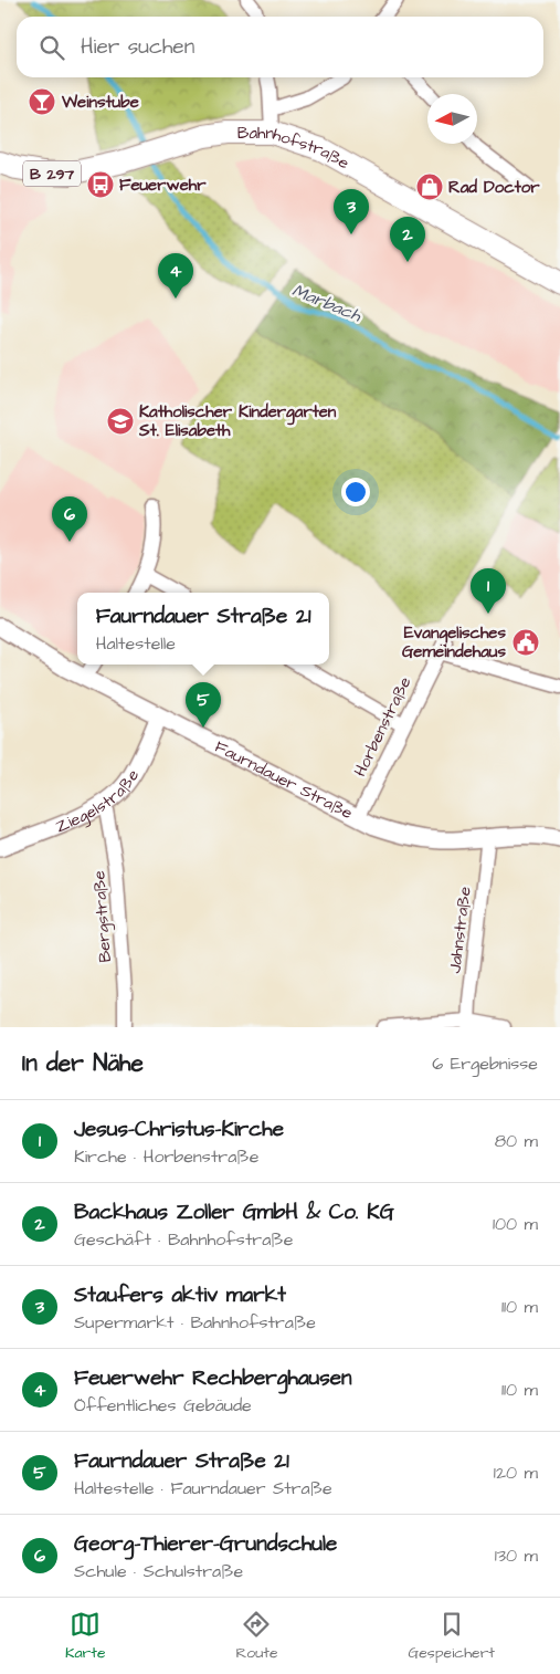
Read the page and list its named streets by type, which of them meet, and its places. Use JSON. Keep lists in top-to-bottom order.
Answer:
{
  "streets": {
    "main road": ["Bahnhofstraße", "B 297"],
    "street": [
      "Horbenstraße",
      "Faurndauer Straße",
      "Ziegelstraße",
      "Bergstraße",
      "Jahnstraße"
    ]
  },
  "crossings": [
    ["Horbenstraße", "Faurndauer Straße"],
    ["Faurndauer Straße", "Ziegelstraße"],
    ["Faurndauer Straße", "Jahnstraße"],
    ["Ziegelstraße", "Bergstraße"]
  ],
  "water": ["Marbach"],
  "places": {
    "bar": ["Weinstube"],
    "bus stop": ["Feuerwehr"],
    "shop": ["Rad Doctor"],
    "school or university": ["Katholischer Kindergarten St. Elisabeth"],
    "public building": ["Evangelisches Gemeindehaus"]
  },
  "north": "left",
  "page": {
    "search": "Hier suchen",
    "pins": [
      "3",
      "2",
      "4",
      "6",
      "1",
      "5"
    ],
    "popup": ["Faurndauer Straße 21", "Haltestelle"],
    "heading": ["In der Nähe", "6 Ergebnisse"],
    "list": [
      {
        "mark": "1",
        "name": "Jesus-Christus-Kirche",
        "note": "Kirche · Horbenstraße",
        "value": "80 m"
      },
      {
        "mark": "2",
        "name": "Backhaus Zoller GmbH & Co. KG",
        "note": "Geschäft · Bahnhofstraße",
        "value": "100 m"
      },
      {
        "mark": "3",
        "name": "Staufers aktiv markt",
        "note": "Supermarkt · Bahnhofstraße",
        "value": "110 m"
      },
      {
        "mark": "4",
        "name": "Feuerwehr Rechberghausen",
        "note": "Öffentliches Gebäude",
        "value": "110 m"
      },
      {
        "mark": "5",
        "name": "Faurndauer Straße 21",
        "note": "Haltestelle · Faurndauer Straße",
        "value": "120 m"
      },
      {
        "mark": "6",
        "name": "Georg-Thierer-Grundschule",
        "note": "Schule · Schulstraße",
        "value": "130 m"
      }
    ],
    "nav": ["Karte", "Route", "Gespeichert"]
  }
}
